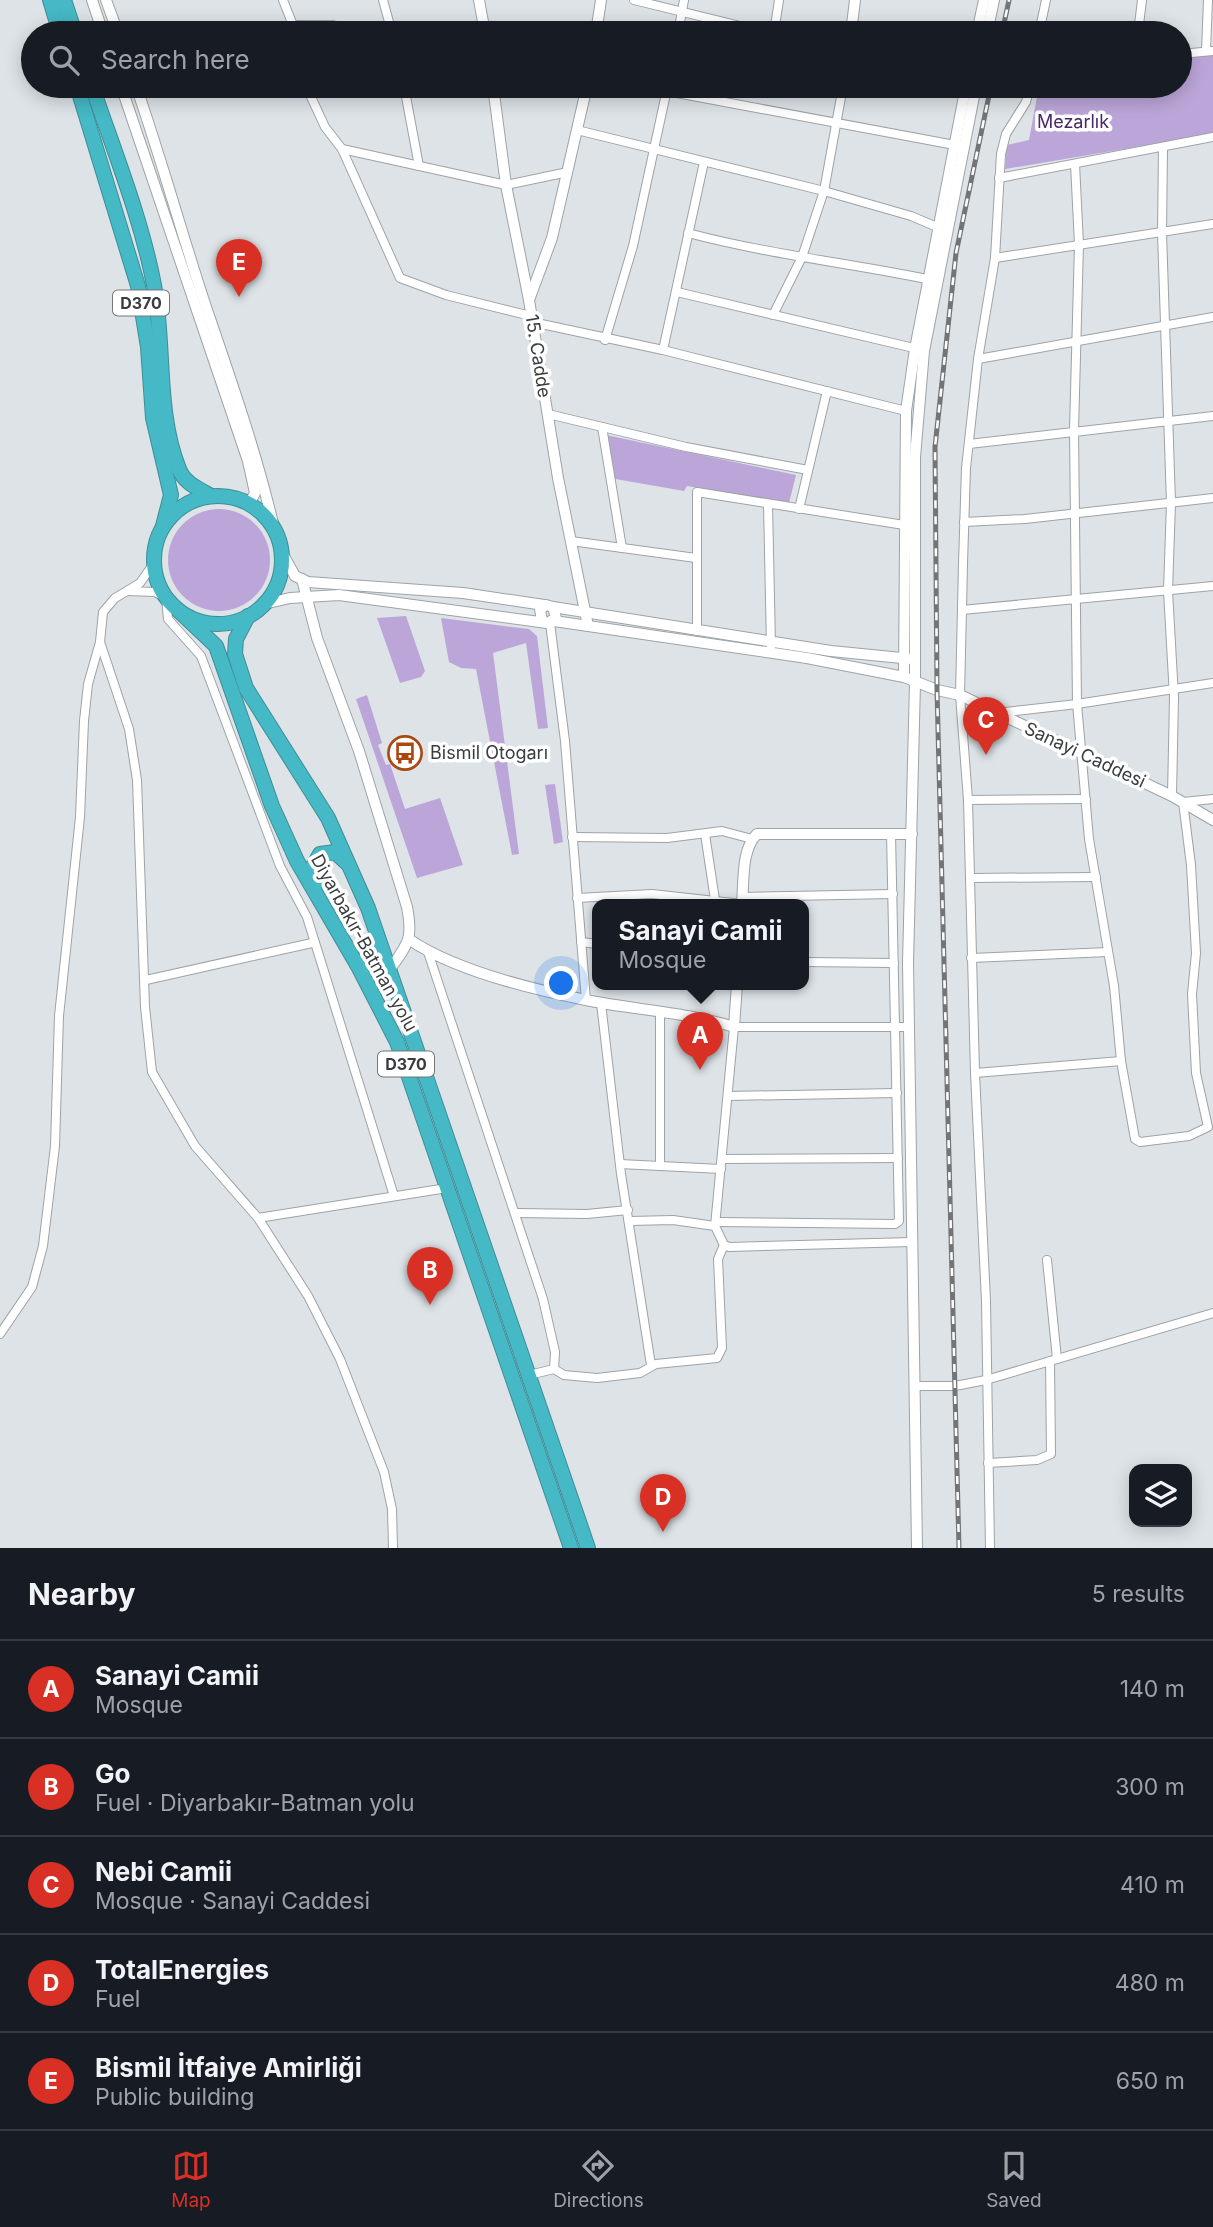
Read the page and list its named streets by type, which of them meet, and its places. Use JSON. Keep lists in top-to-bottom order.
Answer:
{
  "streets": {
    "highway": ["D370", "Diyarbakır-Batman yolu"],
    "street": ["15. Cadde", "Sanayi Caddesi"]
  },
  "crossings": [
    ["D370", "Diyarbakır-Batman yolu"]
  ],
  "parks": ["Mezarlık"],
  "places": {
    "bus stop": ["Bismil Otogarı"]
  },
  "page": {
    "search": "Search here",
    "pins": [
      "E",
      "C",
      "A",
      "B",
      "D"
    ],
    "popup": ["Sanayi Camii", "Mosque"],
    "heading": ["Nearby", "5 results"],
    "list": [
      {
        "mark": "A",
        "name": "Sanayi Camii",
        "note": "Mosque",
        "value": "140 m"
      },
      {
        "mark": "B",
        "name": "Go",
        "note": "Fuel · Diyarbakır-Batman yolu",
        "value": "300 m"
      },
      {
        "mark": "C",
        "name": "Nebi Camii",
        "note": "Mosque · Sanayi Caddesi",
        "value": "410 m"
      },
      {
        "mark": "D",
        "name": "TotalEnergies",
        "note": "Fuel",
        "value": "480 m"
      },
      {
        "mark": "E",
        "name": "Bismil İtfaiye Amirliği",
        "note": "Public building",
        "value": "650 m"
      }
    ],
    "nav": ["Map", "Directions", "Saved"]
  }
}
